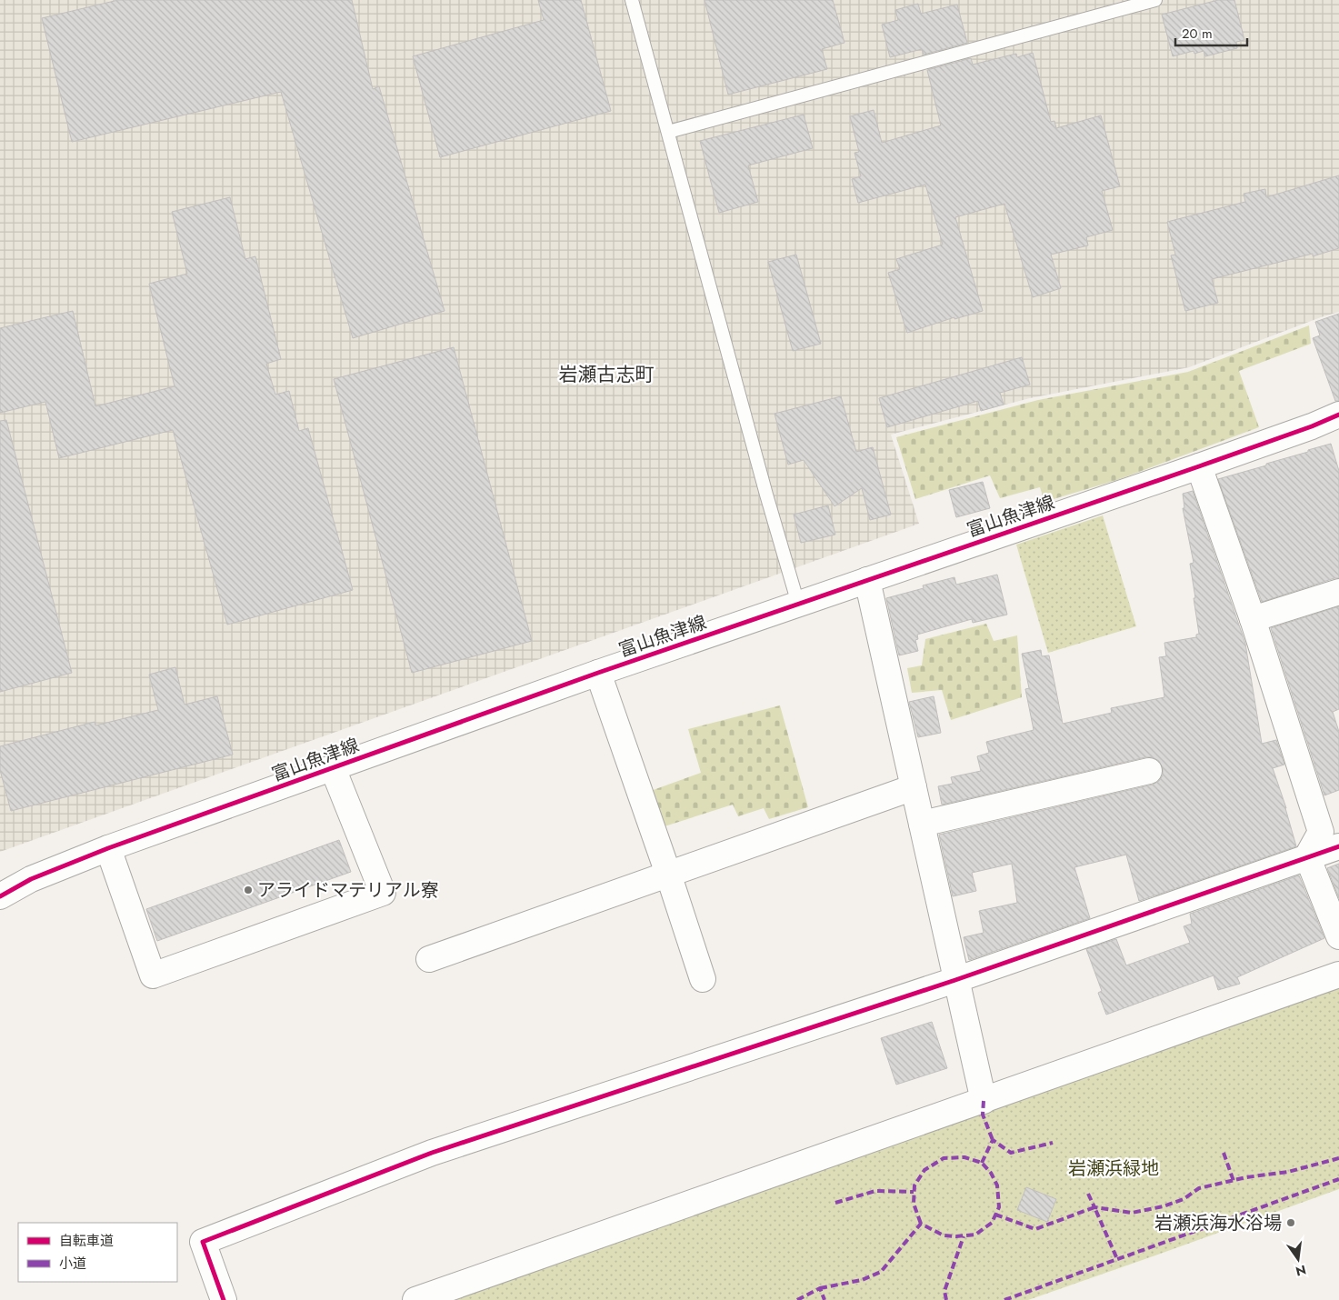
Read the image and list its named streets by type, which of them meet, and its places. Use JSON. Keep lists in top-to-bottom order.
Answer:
{
  "streets": {
    "street": ["富山魚津線"]
  },
  "districts": ["岩瀬古志町"],
  "parks": ["岩瀬浜緑地"],
  "places": ["アライドマテリアル寮", "岩瀬浜海水浴場"],
  "legend": ["自転車道", "小道"],
  "scale_bar": "20 m",
  "north": "bottom"
}
